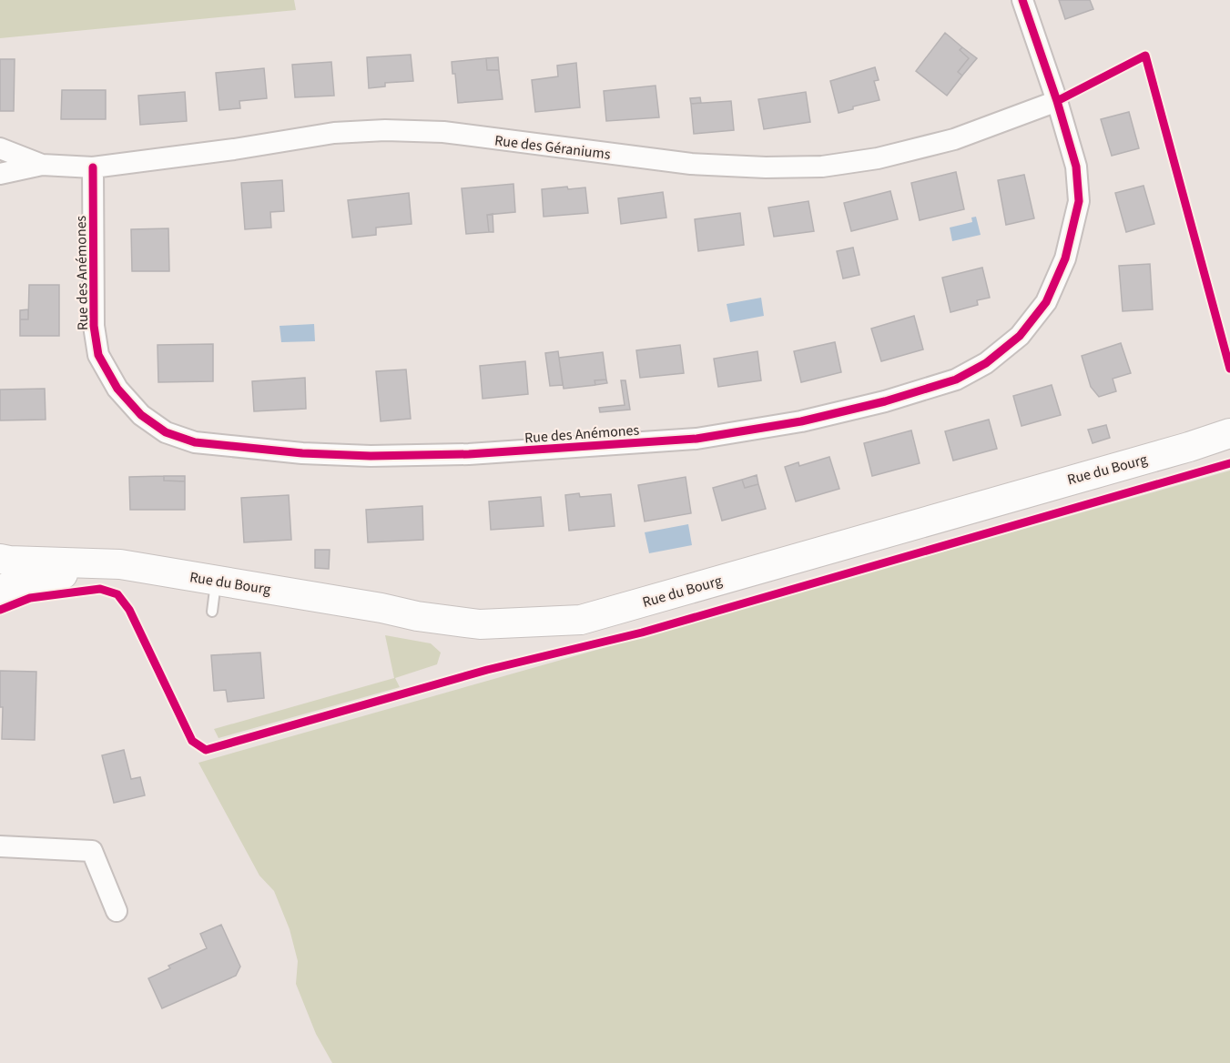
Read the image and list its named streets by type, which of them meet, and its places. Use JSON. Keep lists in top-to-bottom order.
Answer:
{
  "streets": {
    "street": ["Rue des Géraniums", "Rue des Anémones", "Rue du Bourg"]
  },
  "crossings": [
    ["Rue des Géraniums", "Rue des Anémones"]
  ]
}
